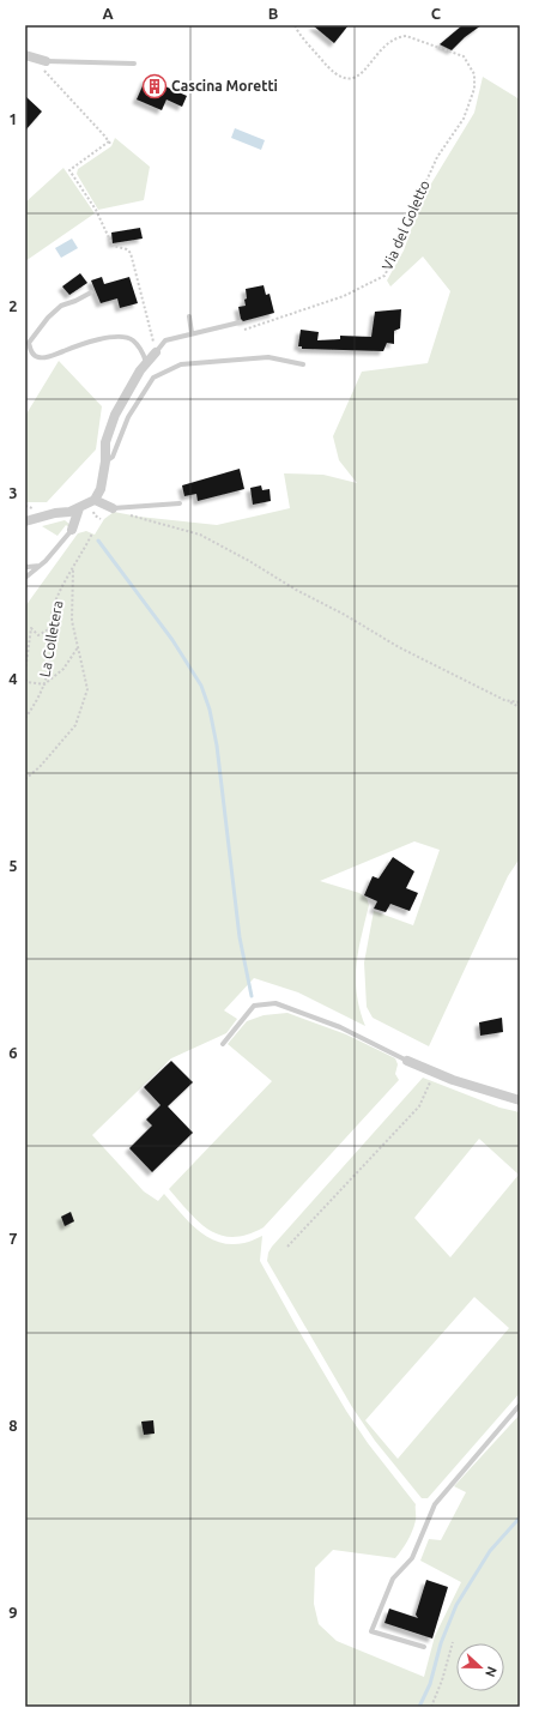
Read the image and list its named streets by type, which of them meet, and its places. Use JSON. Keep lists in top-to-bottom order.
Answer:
{
  "streets": {
    "path": ["Via del Goletto", "La Colletera"]
  },
  "places": {
    "building": ["Cascina Moretti"]
  },
  "north": "right",
  "grid": {
    "columns": ["A", "B", "C"],
    "rows": [
      "1",
      "2",
      "3",
      "4",
      "5",
      "6",
      "7",
      "8",
      "9"
    ]
  }
}
